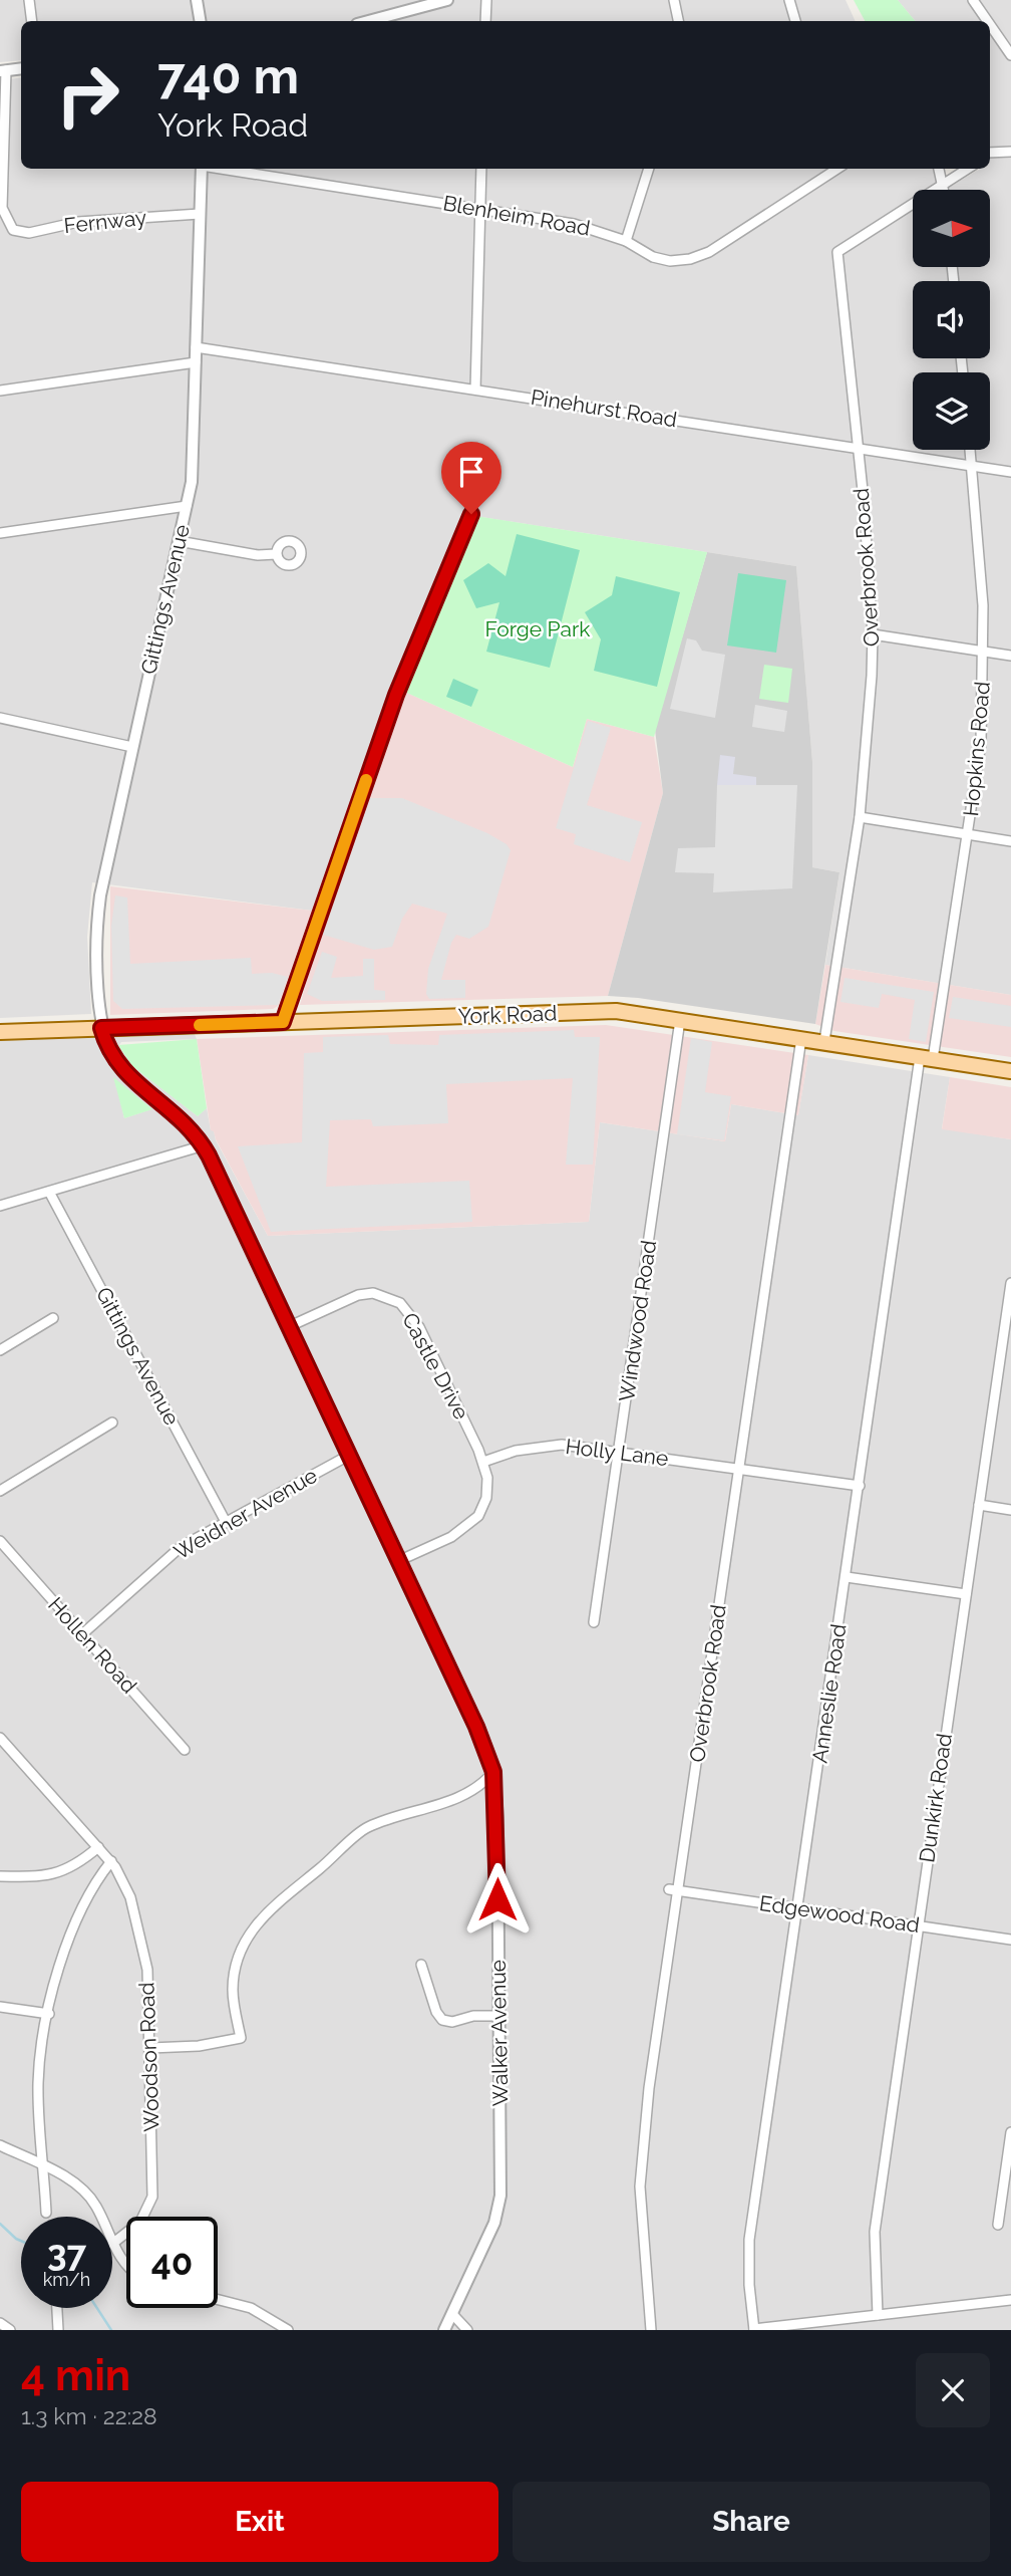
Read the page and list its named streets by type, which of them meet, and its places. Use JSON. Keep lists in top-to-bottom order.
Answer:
{
  "streets": {
    "main road": ["York Road"],
    "street": [
      "Blenheim Road",
      "Fernway",
      "Pinehurst Road",
      "Overbrook Road",
      "Gittings Avenue",
      "Hopkins Road",
      "Windwood Road",
      "Castle Drive",
      "Holly Lane",
      "Weidner Avenue",
      "Hollen Road",
      "Anneslie Road",
      "Dunkirk Road",
      "Edgewood Road",
      "Walker Avenue",
      "Woodson Road"
    ]
  },
  "crossings": [
    ["Fernway", "Gittings Avenue"],
    ["Pinehurst Road", "Overbrook Road"],
    ["Pinehurst Road", "Gittings Avenue"],
    ["Pinehurst Road", "Hopkins Road"],
    ["Overbrook Road", "York Road"],
    ["Overbrook Road", "Holly Lane"],
    ["Overbrook Road", "Edgewood Road"],
    ["Gittings Avenue", "York Road"],
    ["Gittings Avenue", "Weidner Avenue"],
    ["Gittings Avenue", "Walker Avenue"],
    ["Hopkins Road", "York Road"],
    ["Hopkins Road", "Anneslie Road"],
    ["York Road", "Windwood Road"],
    ["York Road", "Anneslie Road"],
    ["York Road", "Walker Avenue"],
    ["Windwood Road", "Holly Lane"],
    ["Castle Drive", "Holly Lane"],
    ["Castle Drive", "Walker Avenue"],
    ["Holly Lane", "Anneslie Road"],
    ["Weidner Avenue", "Hollen Road"],
    ["Weidner Avenue", "Walker Avenue"],
    ["Anneslie Road", "Edgewood Road"],
    ["Dunkirk Road", "Edgewood Road"]
  ],
  "parks": ["Forge Park"],
  "north": "right",
  "page": {
    "turn": ["740 m", "York Road"],
    "speed": "37 km/h",
    "limit": "40",
    "heading": ["4 min", "1.3 km · 22:28"],
    "buttons": ["Exit", "Share"]
  }
}
